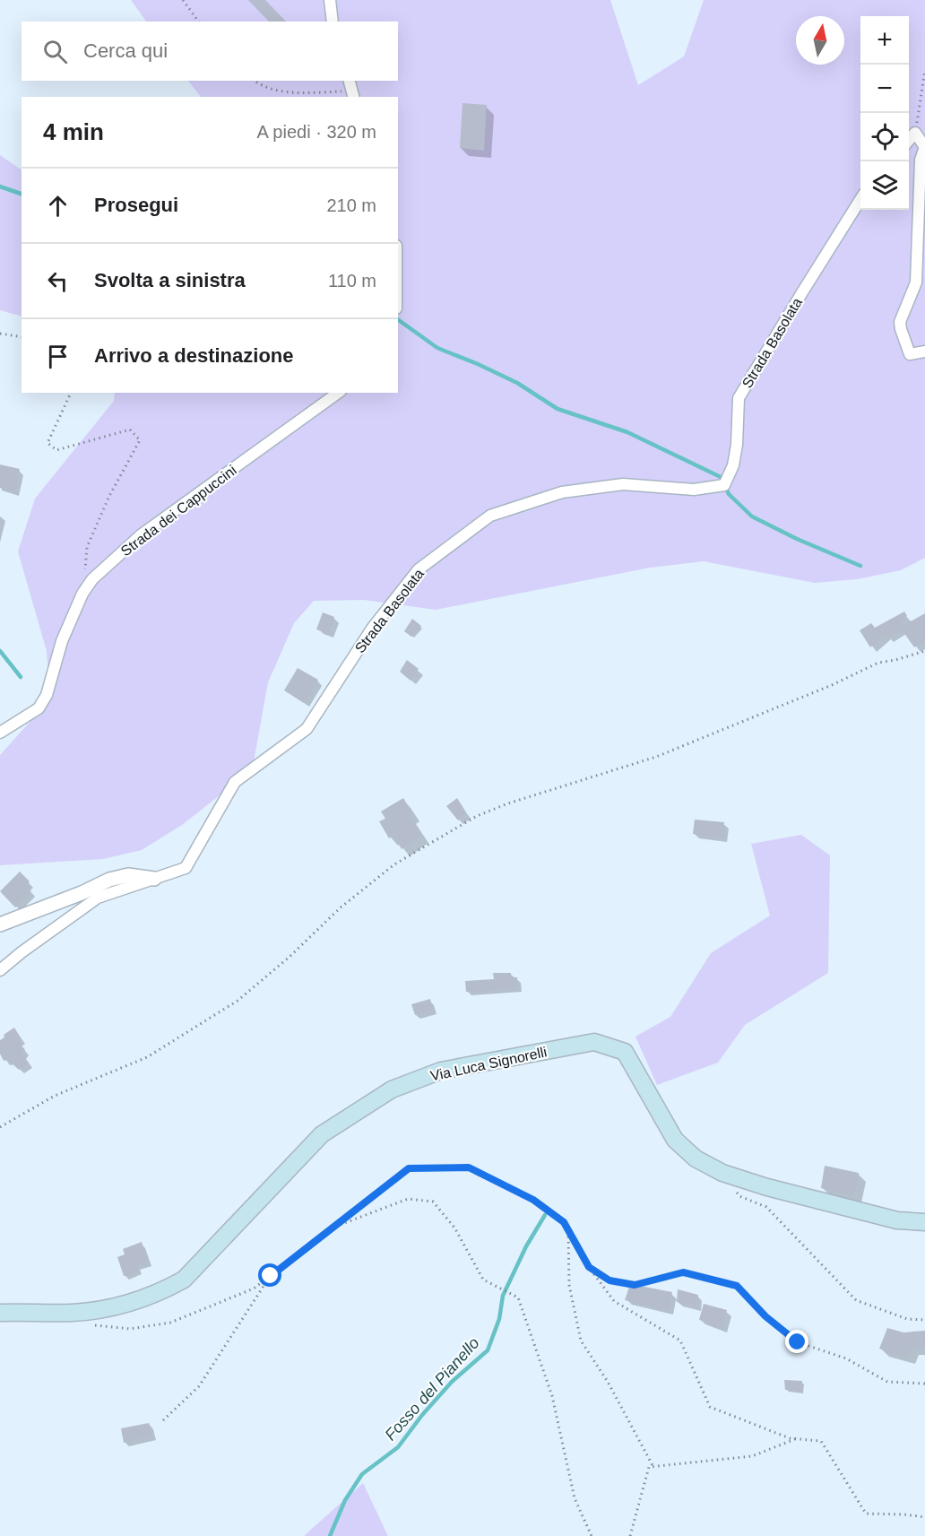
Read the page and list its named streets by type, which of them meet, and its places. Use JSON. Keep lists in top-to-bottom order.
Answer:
{
  "streets": {
    "main road": ["Via Luca Signorelli"],
    "street": ["Strada Basolata", "Strada dei Cappuccini"]
  },
  "water": ["Fosso del Pianello"],
  "north": "top",
  "page": {
    "map_buttons": ["+", "−"],
    "search": "Cerca qui",
    "heading": ["4 min", "A piedi · 320 m"],
    "list": [
      ["Prosegui", "210 m"],
      ["Svolta a sinistra", "110 m"],
      "Arrivo a destinazione"
    ]
  }
}
